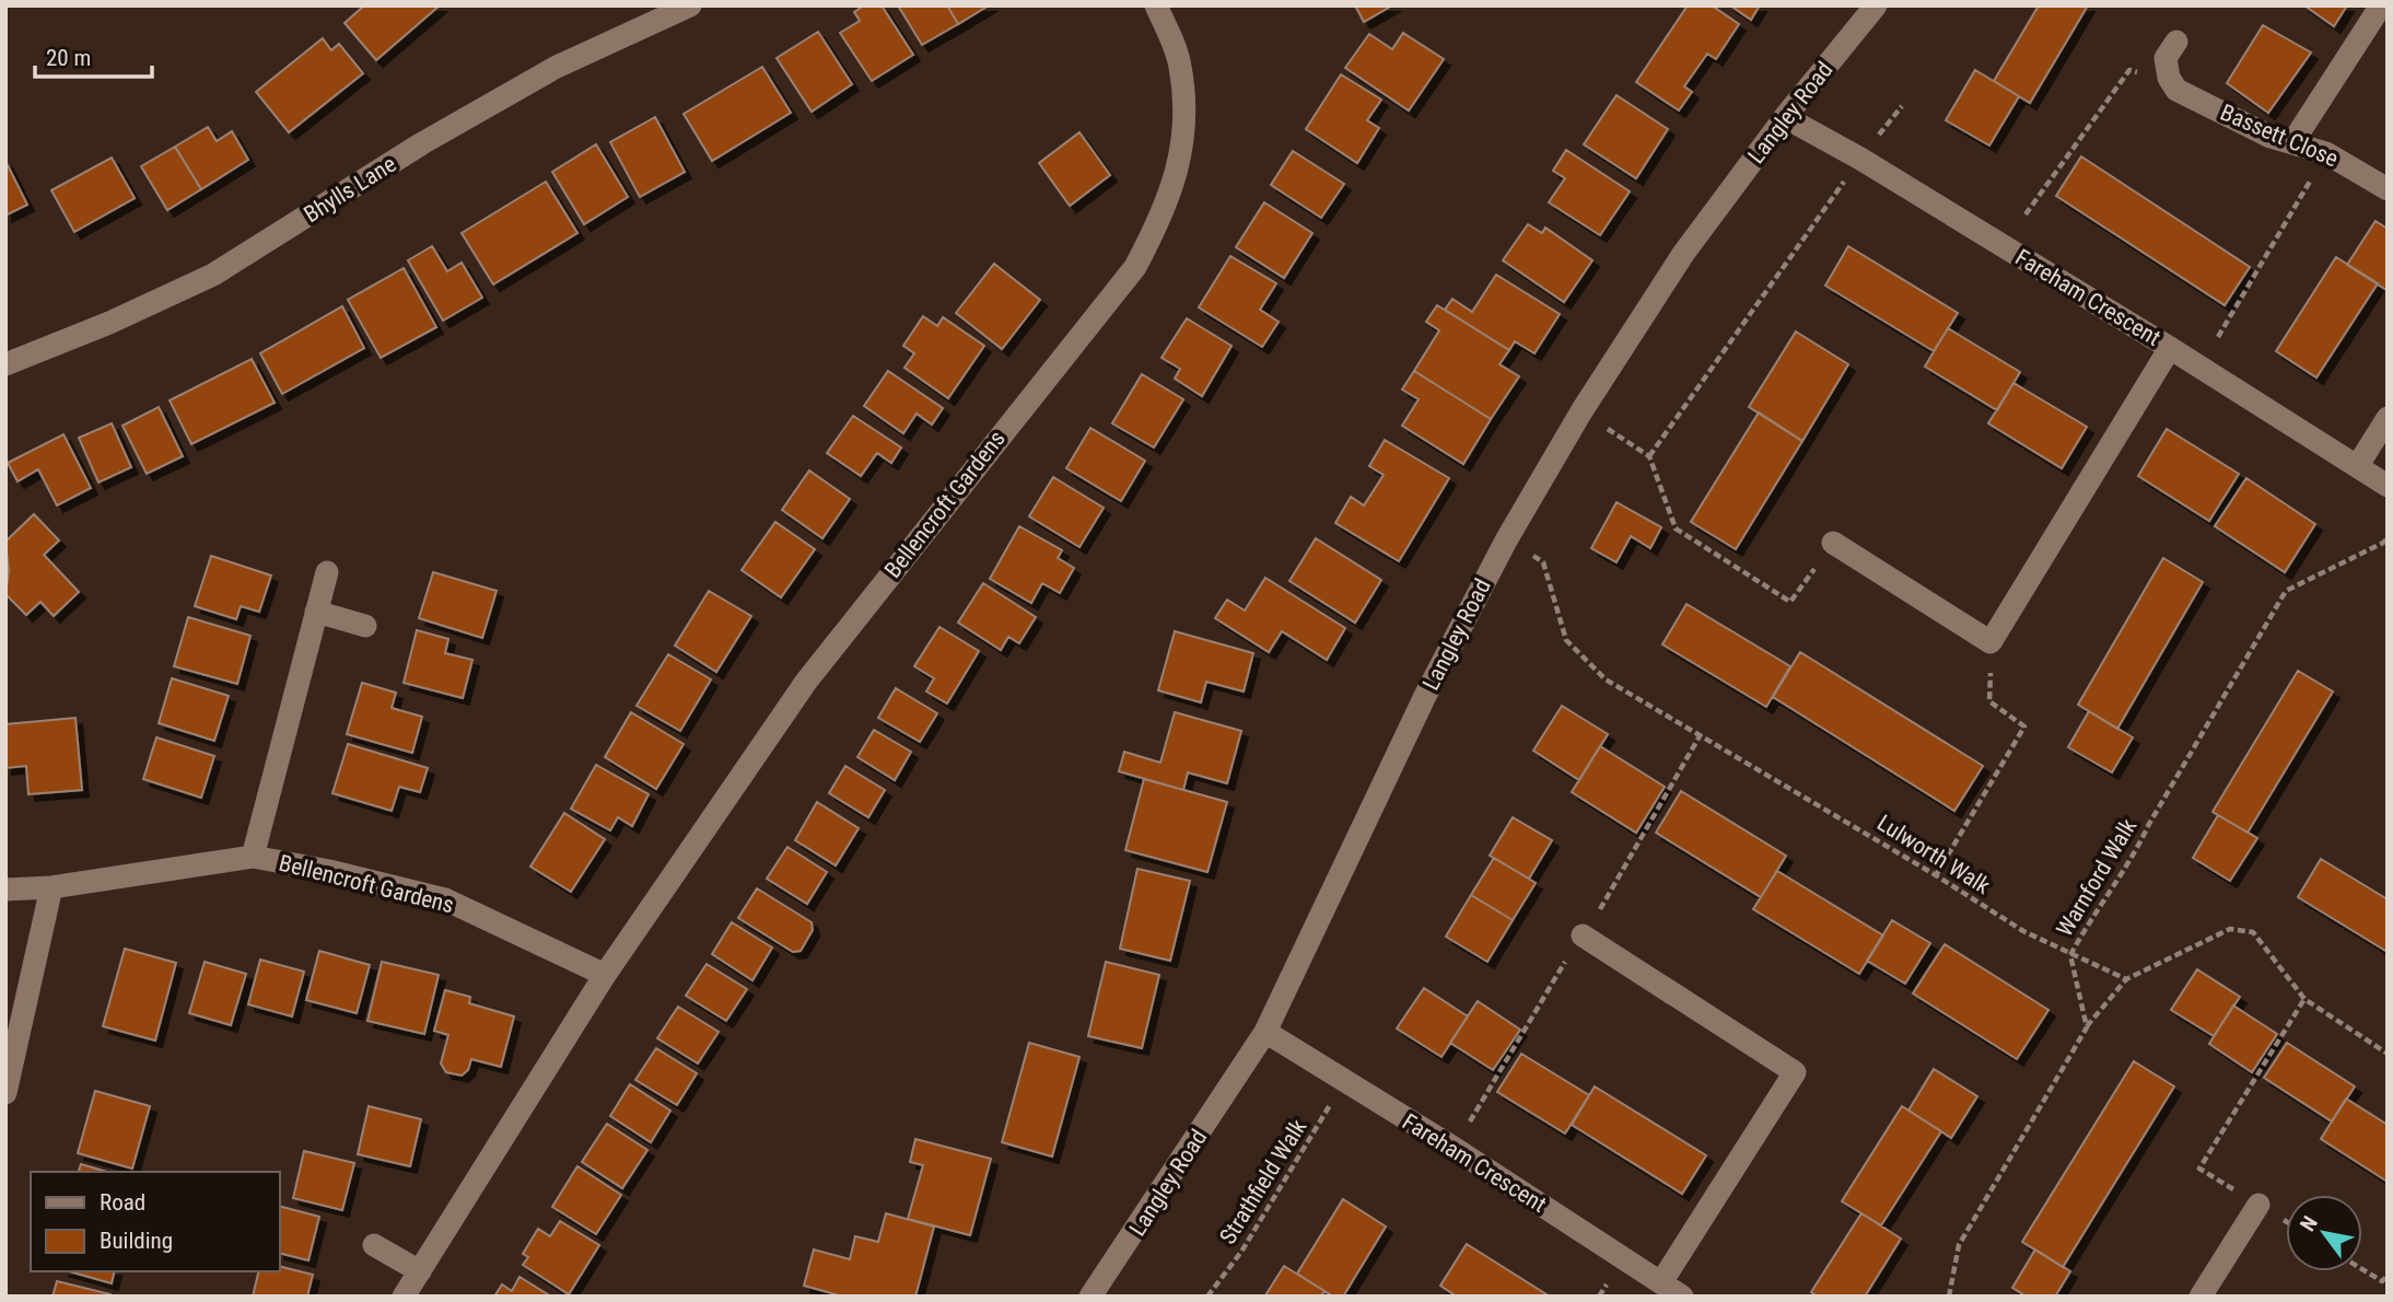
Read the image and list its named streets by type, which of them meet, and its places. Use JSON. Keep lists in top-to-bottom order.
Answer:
{
  "streets": {
    "street": [
      "Langley Road",
      "Bassett Close",
      "Bhylls Lane",
      "Fareham Crescent",
      "Bellencroft Gardens"
    ],
    "path": ["Lulworth Walk", "Warnford Walk", "Strathfield Walk"]
  },
  "crossings": [
    ["Langley Road", "Fareham Crescent"],
    ["Langley Road", "Lulworth Walk"],
    ["Fareham Crescent", "Strathfield Walk"],
    ["Lulworth Walk", "Warnford Walk"]
  ],
  "legend": ["Road", "Building"],
  "scale_bar": "20 m",
  "north": "top left"
}
